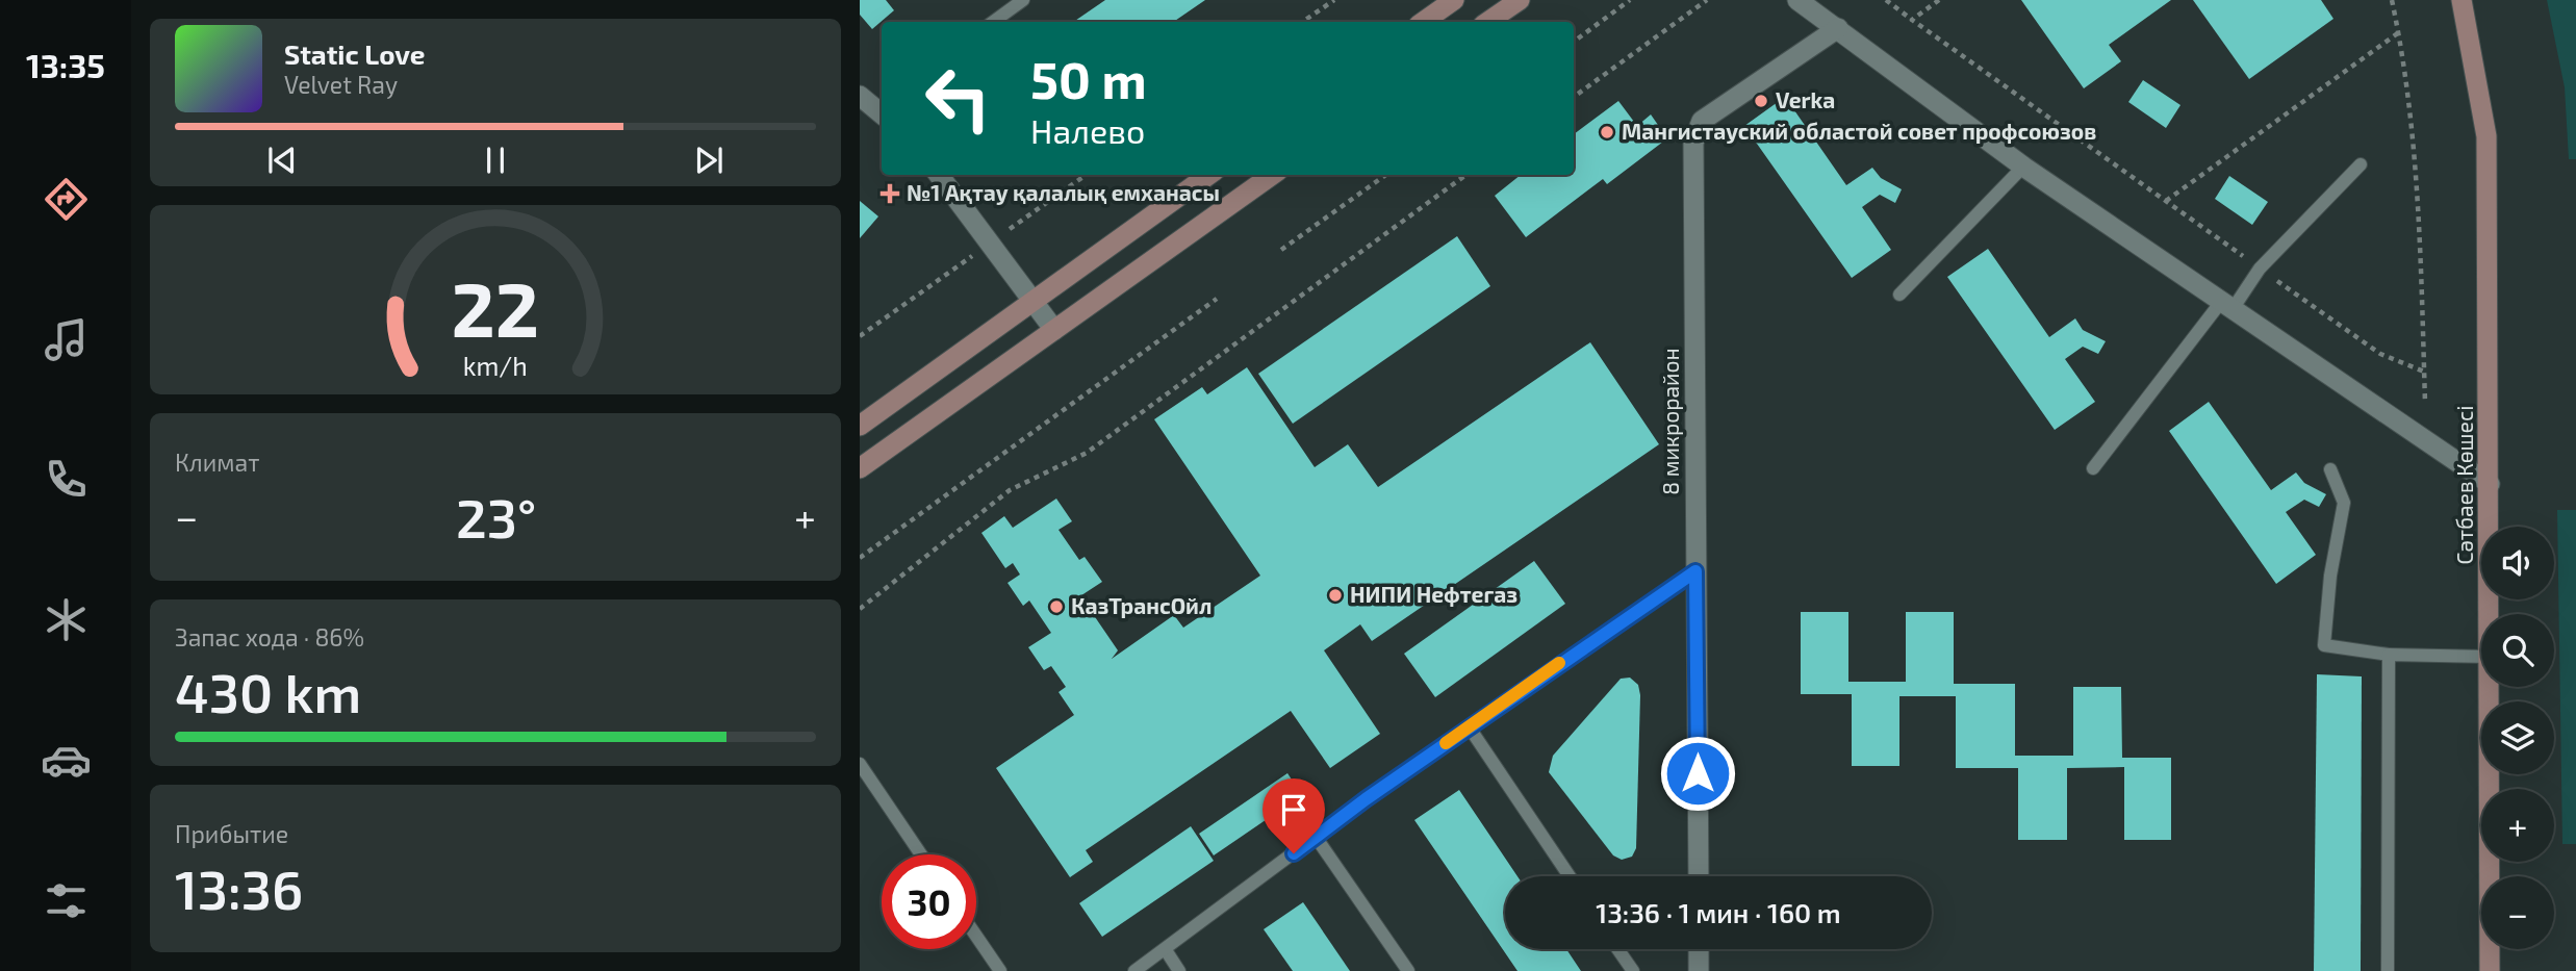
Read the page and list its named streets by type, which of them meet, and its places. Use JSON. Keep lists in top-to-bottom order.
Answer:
{
  "streets": {
    "main road": ["Сәтбаев Көшесі"],
    "street": ["8 микрорайон"]
  },
  "places": {
    "other": [
      "Verka",
      "Мангистауский областой совет профсоюзов",
      "НИПИ Нефтегаз",
      "КазТрансОйл"
    ],
    "health": ["№1 Ақтау қалалық емханасы"]
  },
  "page": {
    "tabs": "13:35",
    "turn": ["50 m", "Налево"],
    "song": ["Static Love", "Velvet Ray"],
    "tile": [
      "Климат",
      ["Запас хода · 86%", "430 km"],
      ["Прибытие", "13:36"]
    ],
    "heat": ["−", "23°", "+"],
    "map_buttons": ["+", "−"],
    "limit": "30",
    "trip": "13:36 · 1 мин · 160 m",
    "gauge": ["22", "km/h"]
  }
}
